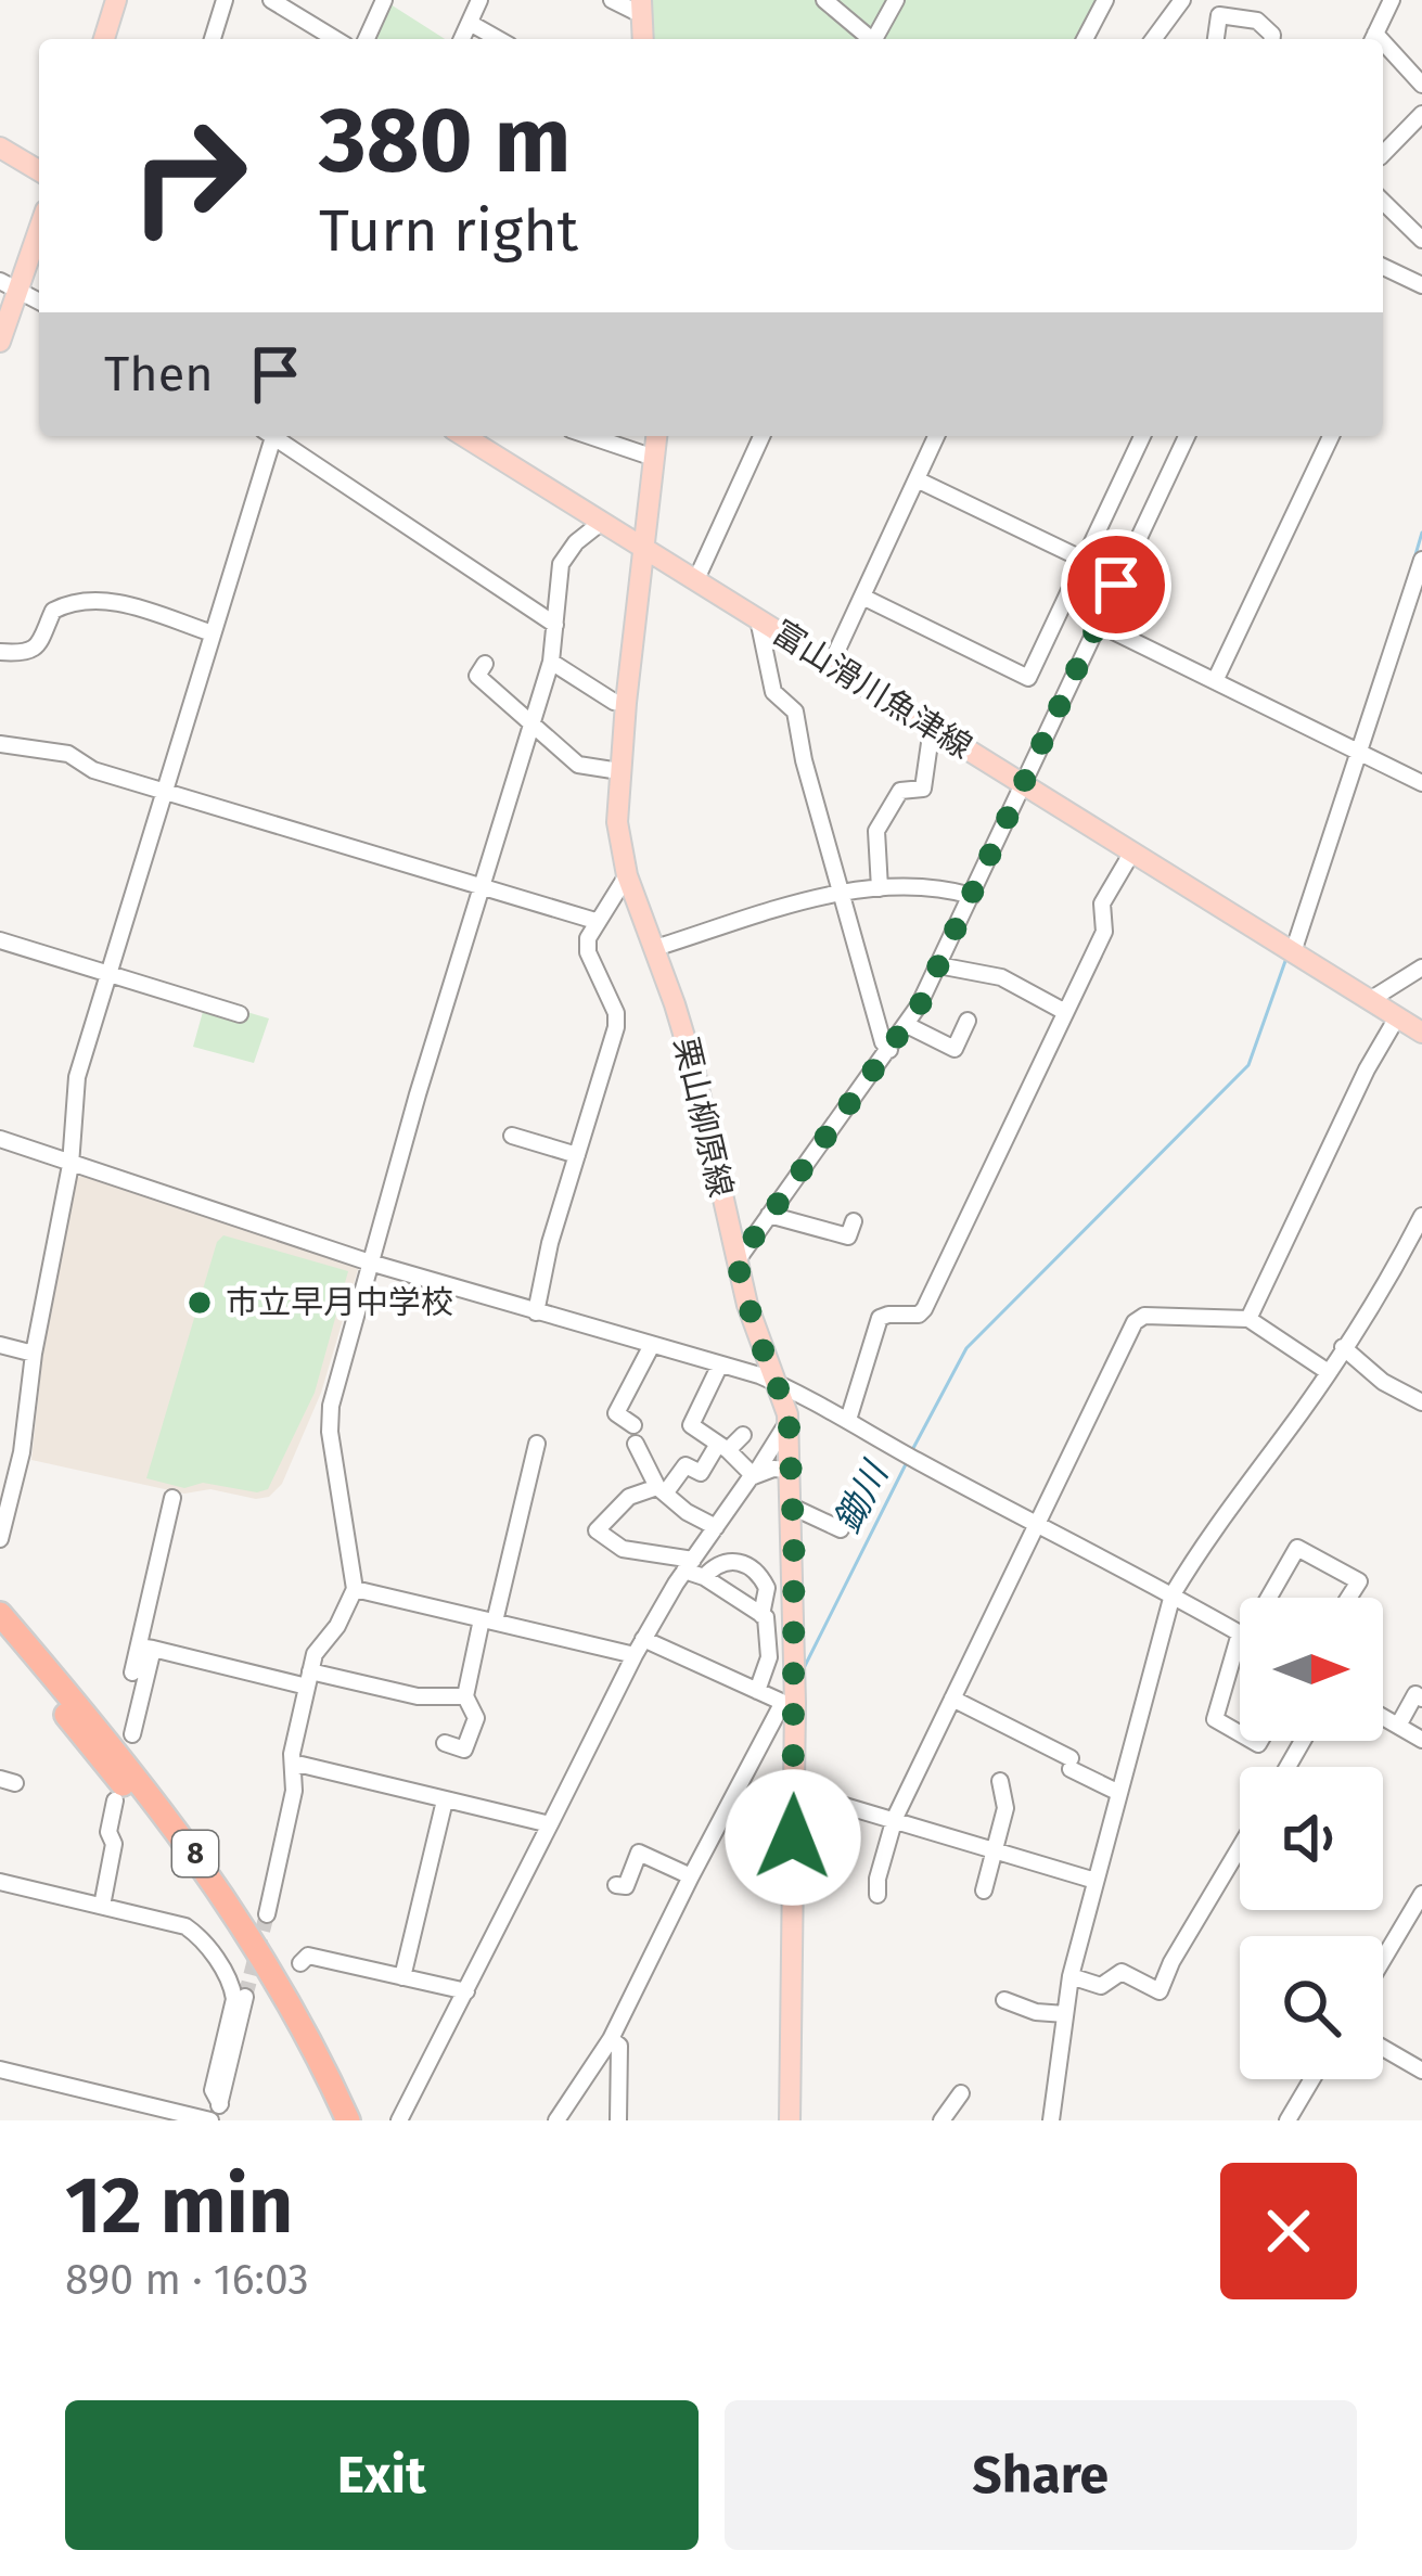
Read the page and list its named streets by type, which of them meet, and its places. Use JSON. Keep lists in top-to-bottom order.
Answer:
{
  "streets": {
    "highway": ["8"],
    "main road": ["富山滑川魚津線", "栗山柳原線"]
  },
  "crossings": [
    ["富山滑川魚津線", "栗山柳原線"]
  ],
  "water": ["鋤川"],
  "places": ["市立早月中学校"],
  "north": "right",
  "page": {
    "turn": ["380 m", "Turn right"],
    "then": "Then",
    "heading": ["12 min", "890 m · 16:03"],
    "buttons": ["Exit", "Share"]
  }
}
